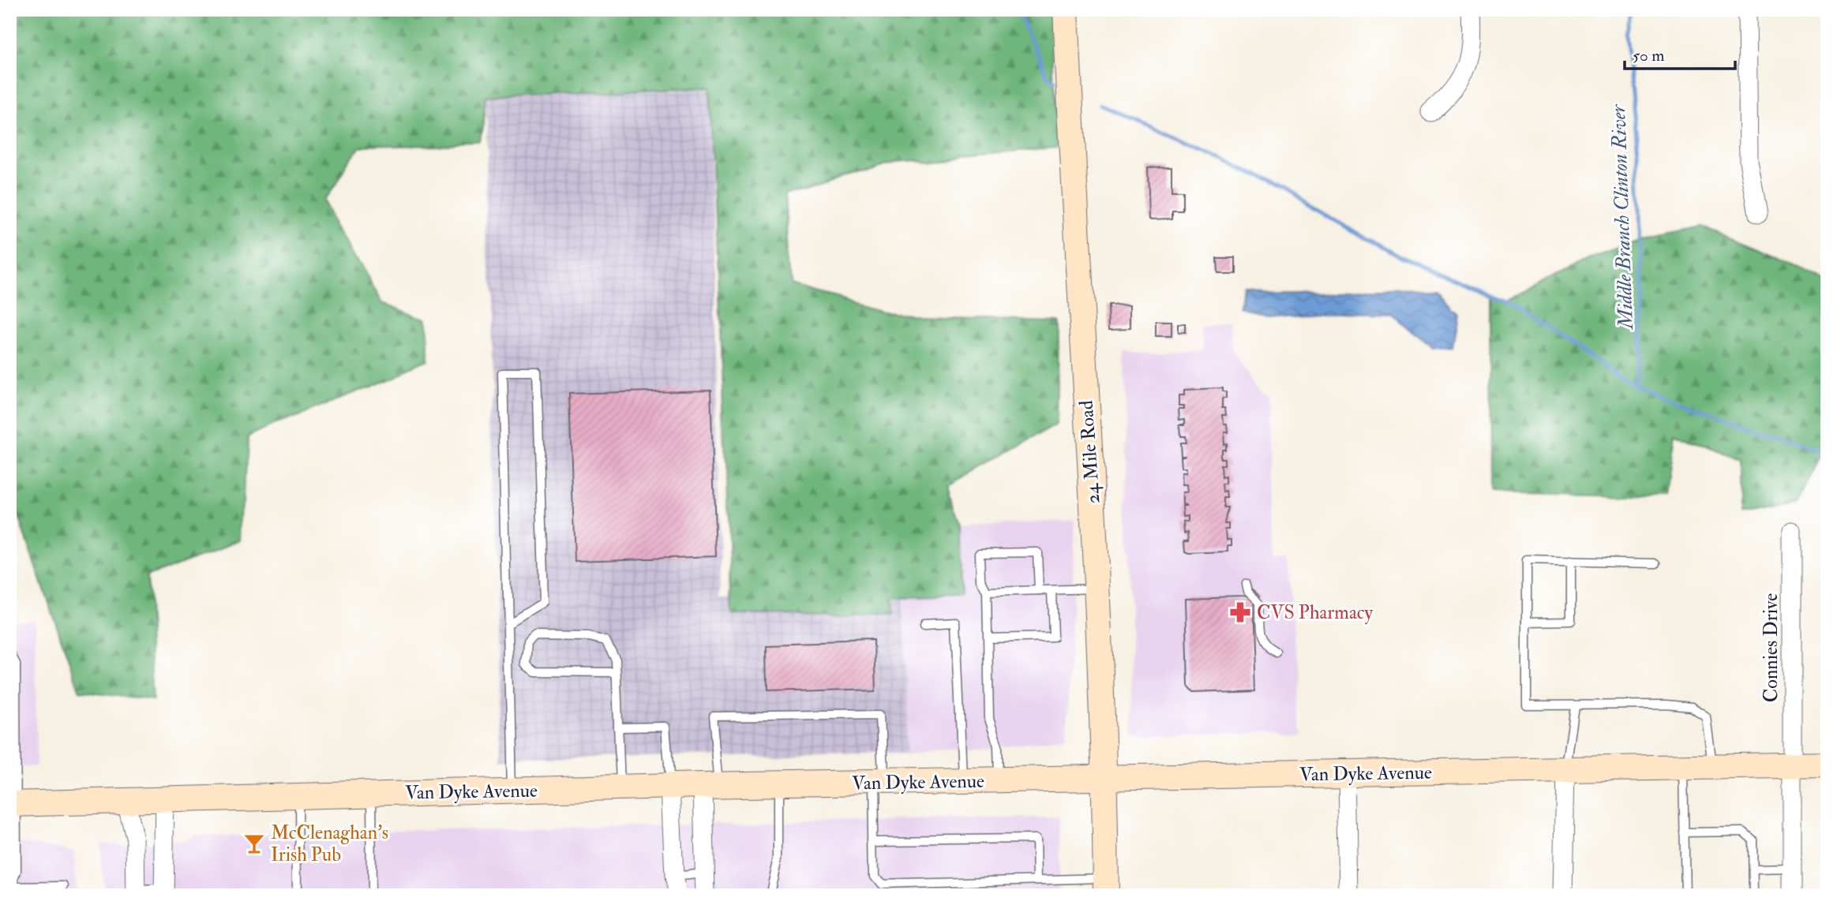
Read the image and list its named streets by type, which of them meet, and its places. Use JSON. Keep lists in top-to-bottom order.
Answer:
{
  "streets": {
    "main road": ["24 Mile Road", "Van Dyke Avenue"],
    "street": ["Connies Drive"]
  },
  "crossings": [
    ["24 Mile Road", "Van Dyke Avenue"],
    ["Connies Drive", "Van Dyke Avenue"]
  ],
  "water": ["Middle Branch Clinton River"],
  "places": {
    "pharmacy": ["CVS Pharmacy"],
    "bar": ["McClenaghan's Irish Pub"]
  },
  "scale_bar": "50 m"
}
